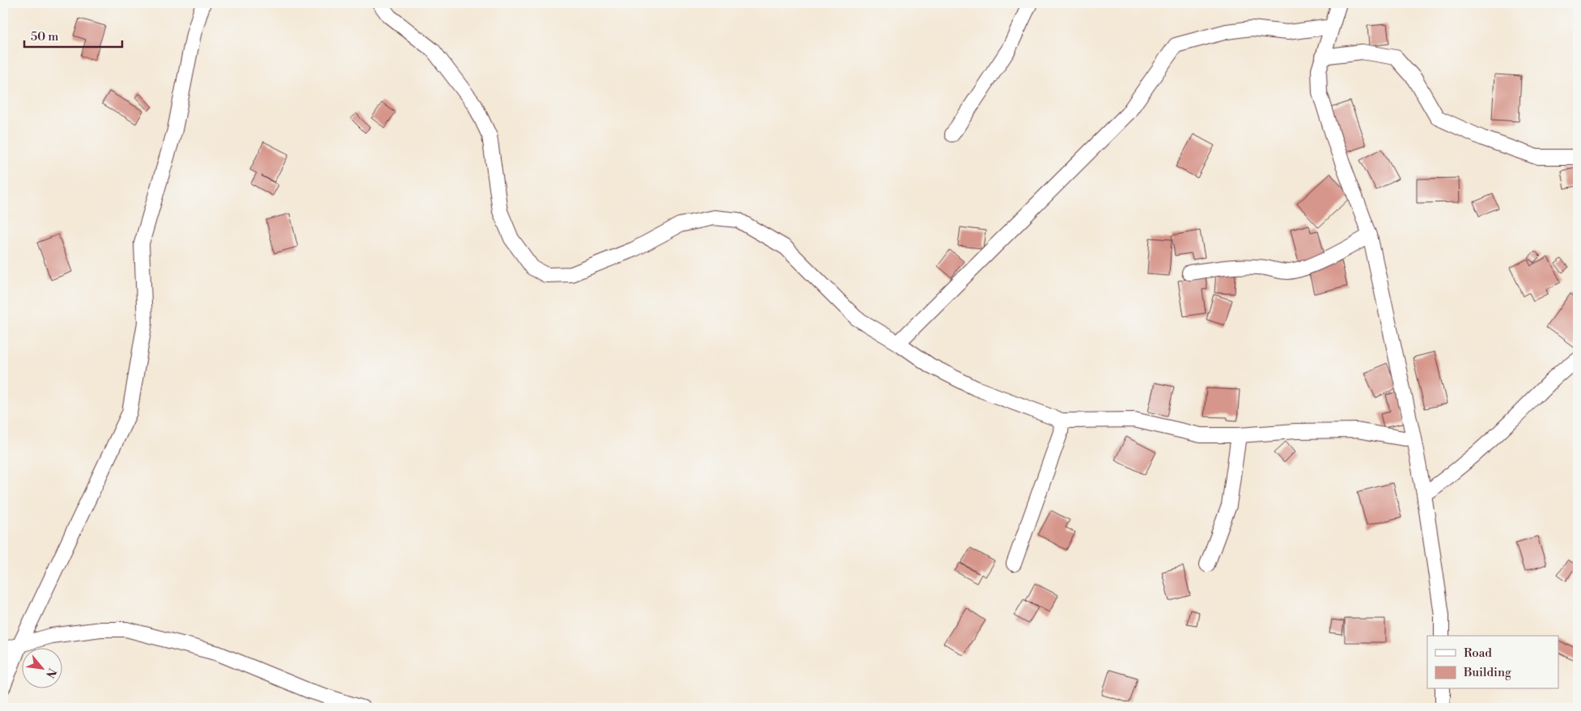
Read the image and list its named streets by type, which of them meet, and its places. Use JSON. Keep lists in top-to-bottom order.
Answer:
{
  "legend": ["Road", "Building"],
  "scale_bar": "50 m",
  "north": "bottom right"
}
